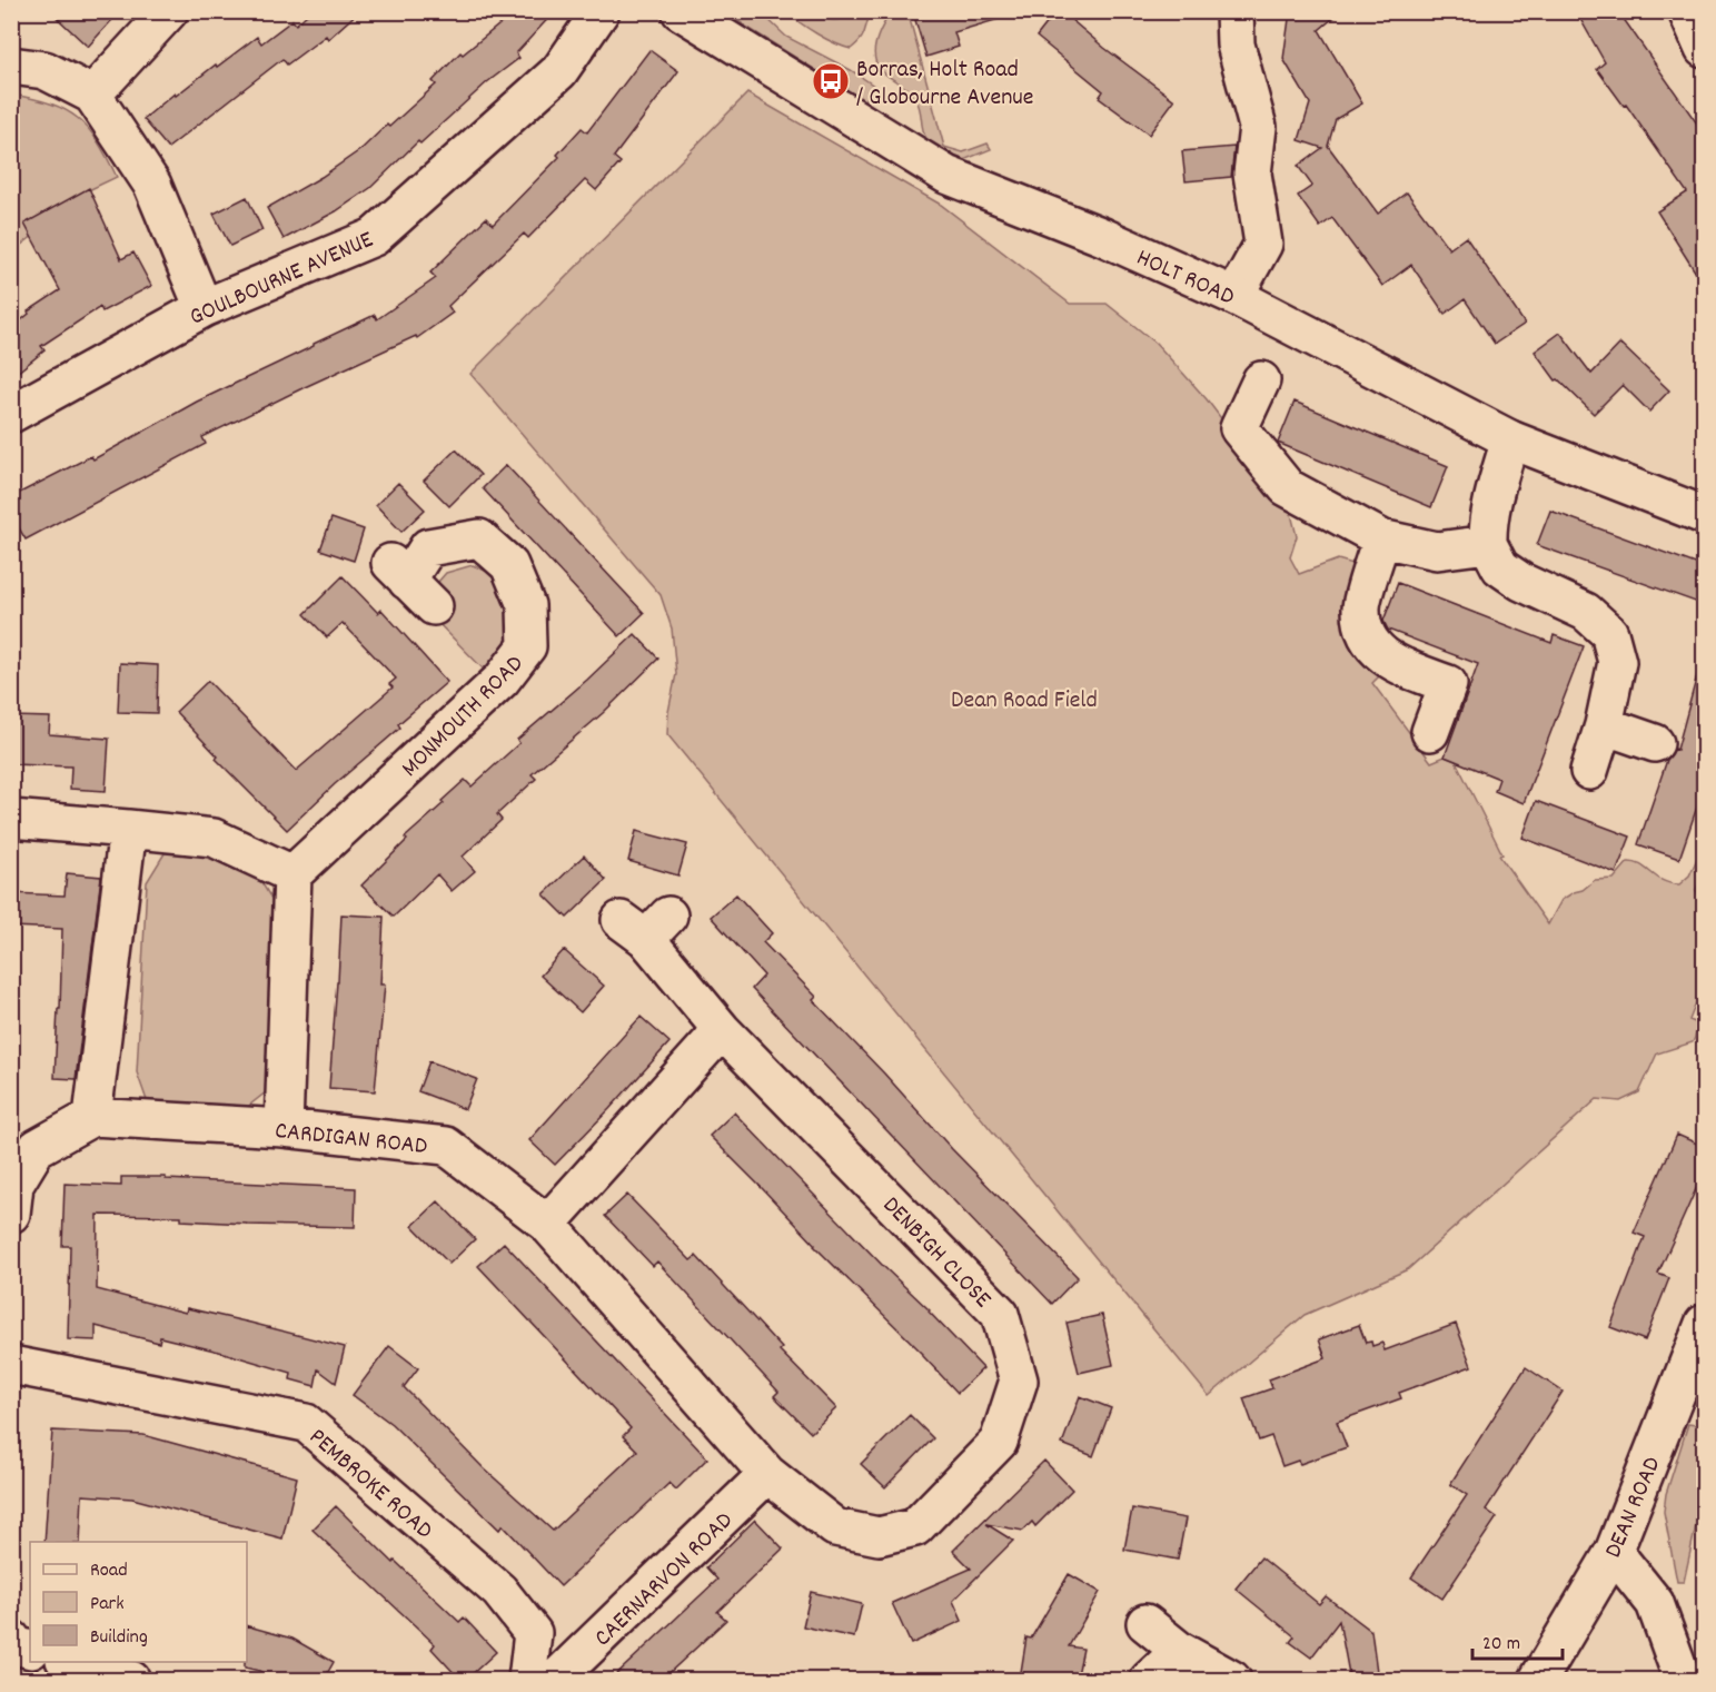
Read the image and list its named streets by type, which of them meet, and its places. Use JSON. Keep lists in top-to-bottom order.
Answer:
{
  "streets": {
    "street": [
      "HOLT ROAD",
      "GOULBOURNE AVENUE",
      "MONMOUTH ROAD",
      "CARDIGAN ROAD",
      "DENBIGH CLOSE",
      "PEMBROKE ROAD",
      "DEAN ROAD",
      "CAERNARVON ROAD"
    ]
  },
  "crossings": [
    ["CARDIGAN ROAD", "DENBIGH CLOSE"],
    ["CARDIGAN ROAD", "CAERNARVON ROAD"],
    ["DENBIGH CLOSE", "CAERNARVON ROAD"]
  ],
  "parks": ["Dean Road Field"],
  "places": {
    "bus stop": ["Borras, Holt Road / Globourne Avenue"]
  },
  "legend": ["Road", "Park", "Building"],
  "scale_bar": "20 m"
}
